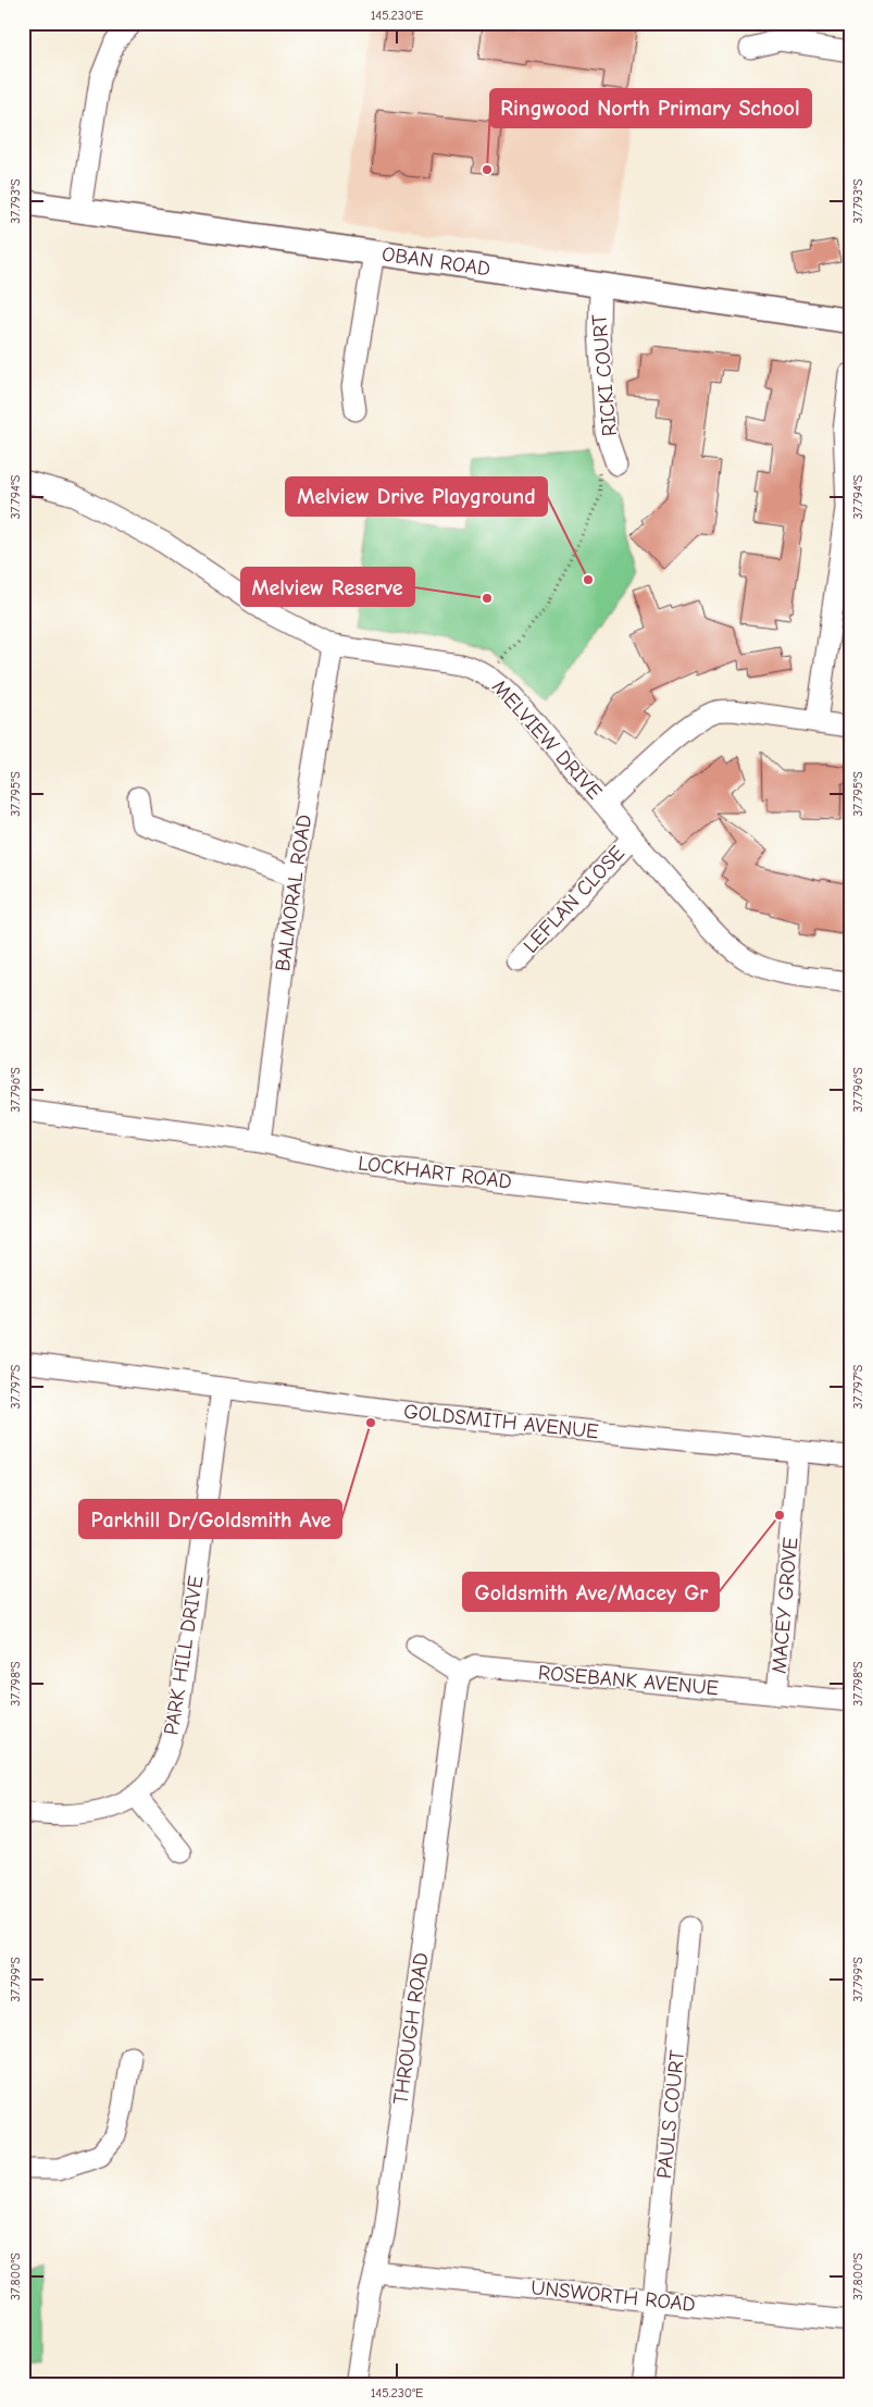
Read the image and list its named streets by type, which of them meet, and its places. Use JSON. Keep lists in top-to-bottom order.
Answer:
{
  "streets": {
    "street": [
      "OBAN ROAD",
      "RICKI COURT",
      "MELVIEW DRIVE",
      "BALMORAL ROAD",
      "LEFLAN CLOSE",
      "LOCKHART ROAD",
      "GOLDSMITH AVENUE",
      "MACEY GROVE",
      "PARK HILL DRIVE",
      "ROSEBANK AVENUE",
      "THROUGH ROAD",
      "PAULS COURT",
      "UNSWORTH ROAD"
    ]
  },
  "crossings": [
    ["OBAN ROAD", "RICKI COURT"],
    ["MELVIEW DRIVE", "BALMORAL ROAD"],
    ["MELVIEW DRIVE", "LEFLAN CLOSE"],
    ["BALMORAL ROAD", "LOCKHART ROAD"],
    ["GOLDSMITH AVENUE", "MACEY GROVE"],
    ["GOLDSMITH AVENUE", "PARK HILL DRIVE"],
    ["MACEY GROVE", "ROSEBANK AVENUE"],
    ["ROSEBANK AVENUE", "THROUGH ROAD"],
    ["THROUGH ROAD", "UNSWORTH ROAD"],
    ["PAULS COURT", "UNSWORTH ROAD"]
  ],
  "places": [
    "Ringwood North Primary School",
    "Melview Drive Playground",
    "Melview Reserve",
    "Parkhill Dr/Goldsmith Ave",
    "Goldsmith Ave/Macey Gr"
  ],
  "coordinates": [
    "145.230°E",
    "37.793°S",
    "37.794°S",
    "37.795°S",
    "37.796°S",
    "37.797°S",
    "37.798°S",
    "37.799°S",
    "37.800°S"
  ]
}
